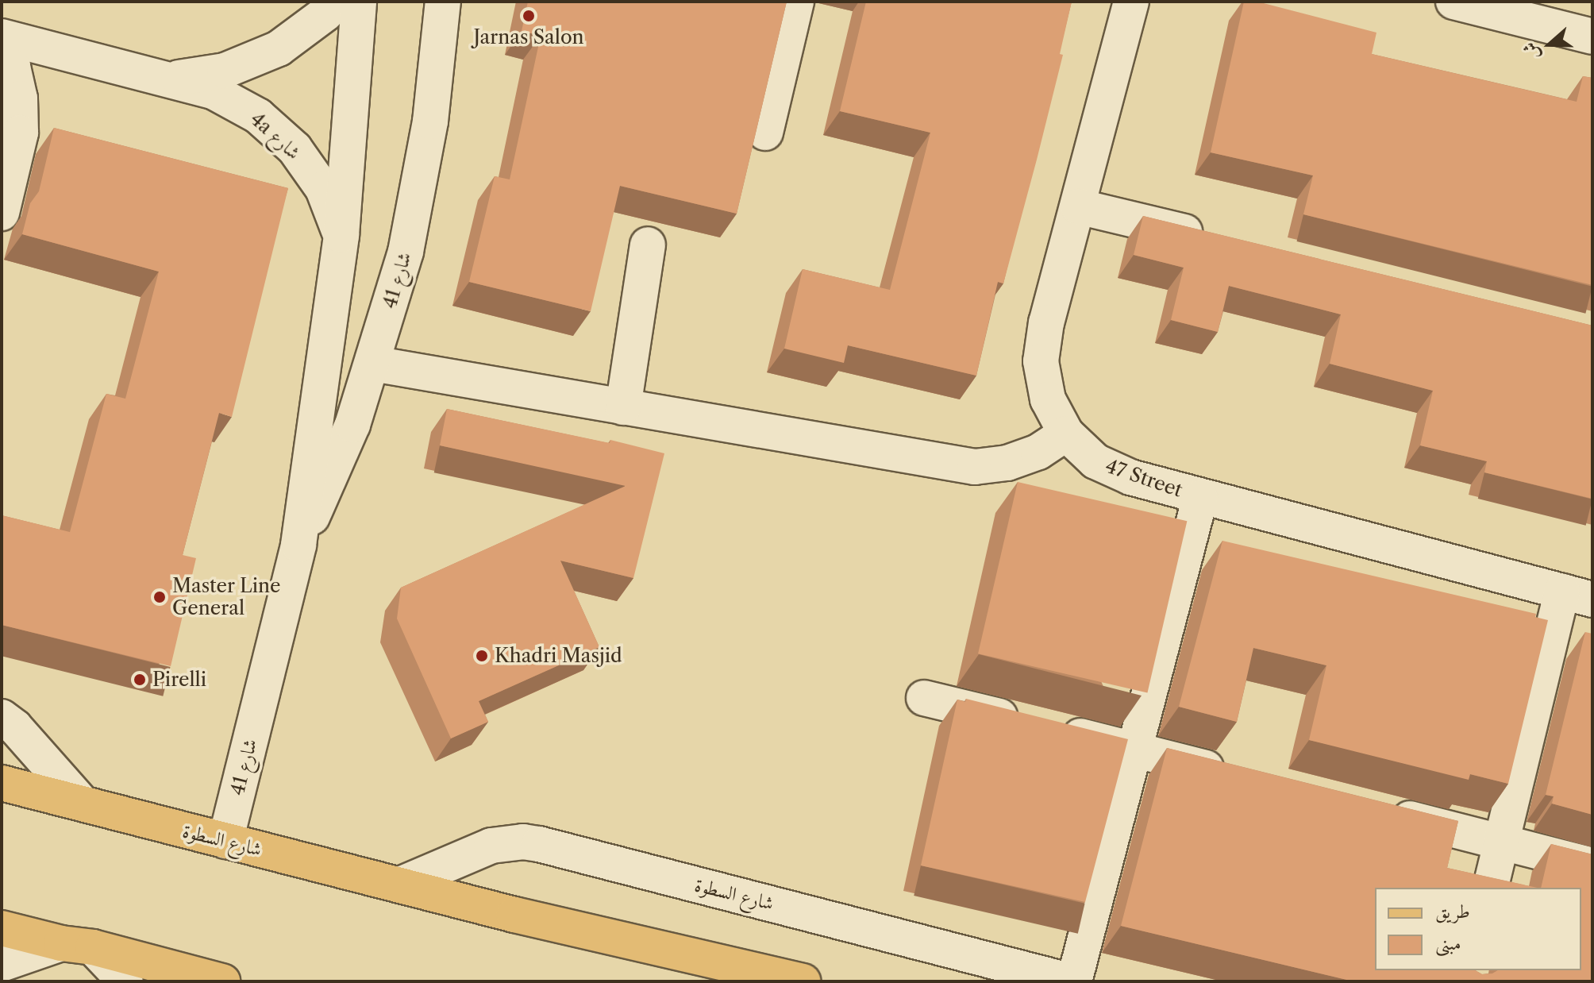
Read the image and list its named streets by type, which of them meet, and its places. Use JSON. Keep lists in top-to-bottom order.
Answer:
{
  "streets": {
    "main road": ["شارع السطوة"],
    "street": ["4a شارع", "شارع 41", "47 Street"]
  },
  "crossings": [
    ["4a شارع", "شارع 41"],
    ["شارع 41", "شارع السطوة"]
  ],
  "places": [
    "Jarnas Salon",
    "Master Line General",
    "Khadri Masjid",
    "Pirelli"
  ],
  "legend": ["طريق", "مبنى"],
  "north": "left"
}
